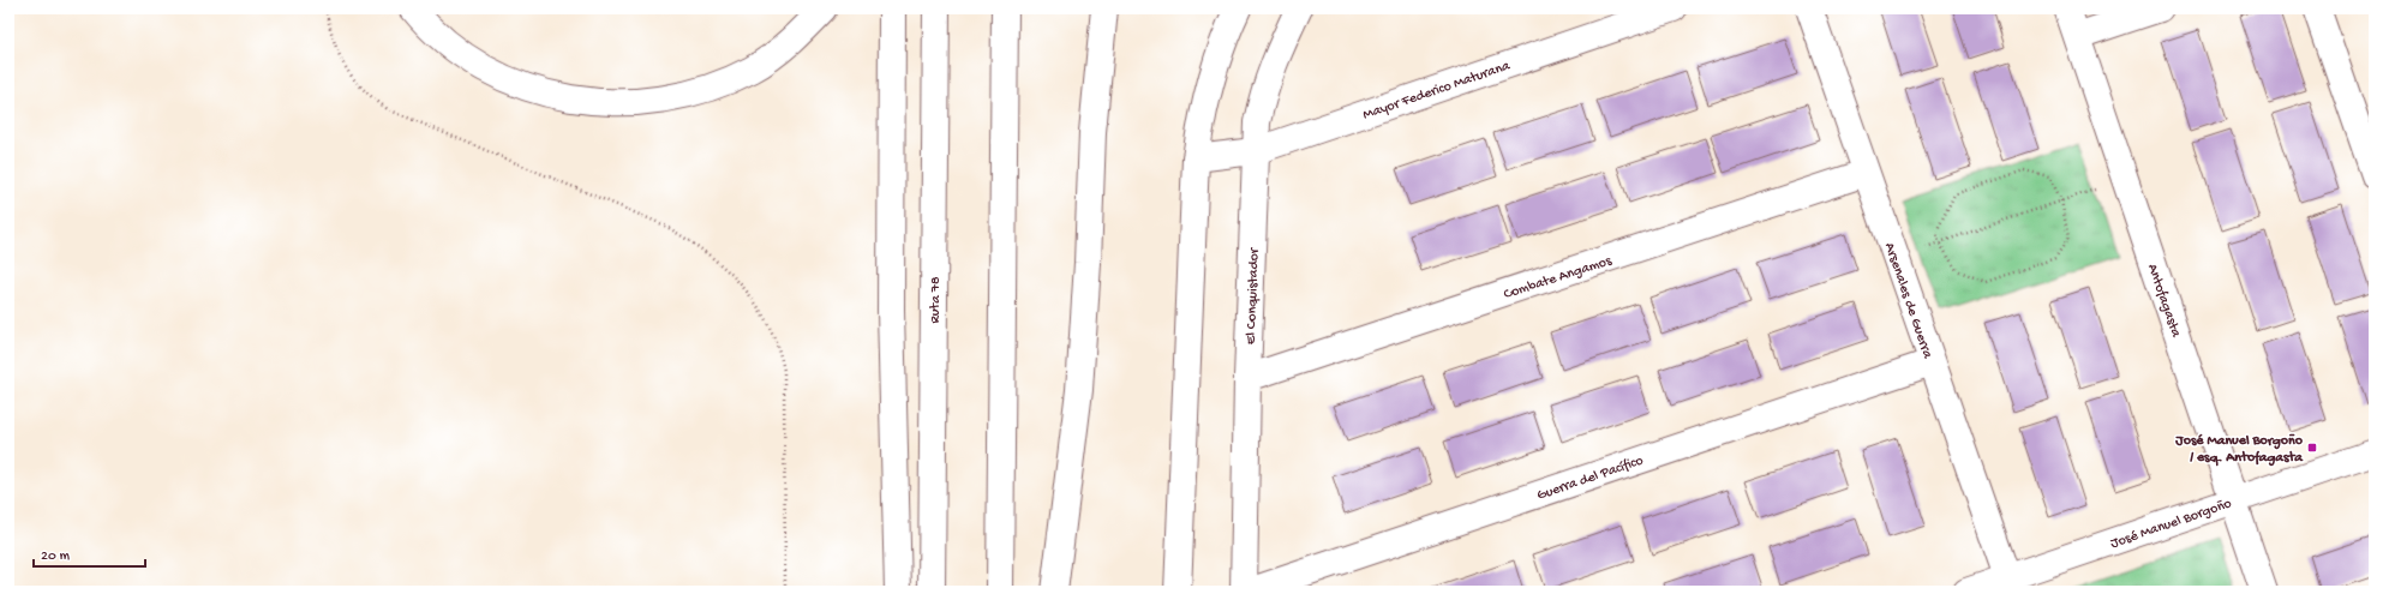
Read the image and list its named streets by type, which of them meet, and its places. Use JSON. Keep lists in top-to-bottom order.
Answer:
{
  "streets": {
    "main road": [
      "Mayor Federico Maturana",
      "Combate Angamos",
      "El Conquistador",
      "Ruta 78",
      "Arsenales de Guerra",
      "Antofagasta",
      "Guerra del Pacífico",
      "José Manuel Borgoño"
    ]
  },
  "crossings": [
    ["Mayor Federico Maturana", "El Conquistador"],
    ["Combate Angamos", "El Conquistador"],
    ["Combate Angamos", "Arsenales de Guerra"],
    ["Arsenales de Guerra", "Guerra del Pacífico"],
    ["Arsenales de Guerra", "José Manuel Borgoño"],
    ["Antofagasta", "José Manuel Borgoño"]
  ],
  "places": {
    "transit": ["José Manuel Borgoño / esq. Antofagasta"]
  },
  "scale_bar": "20 m"
}
